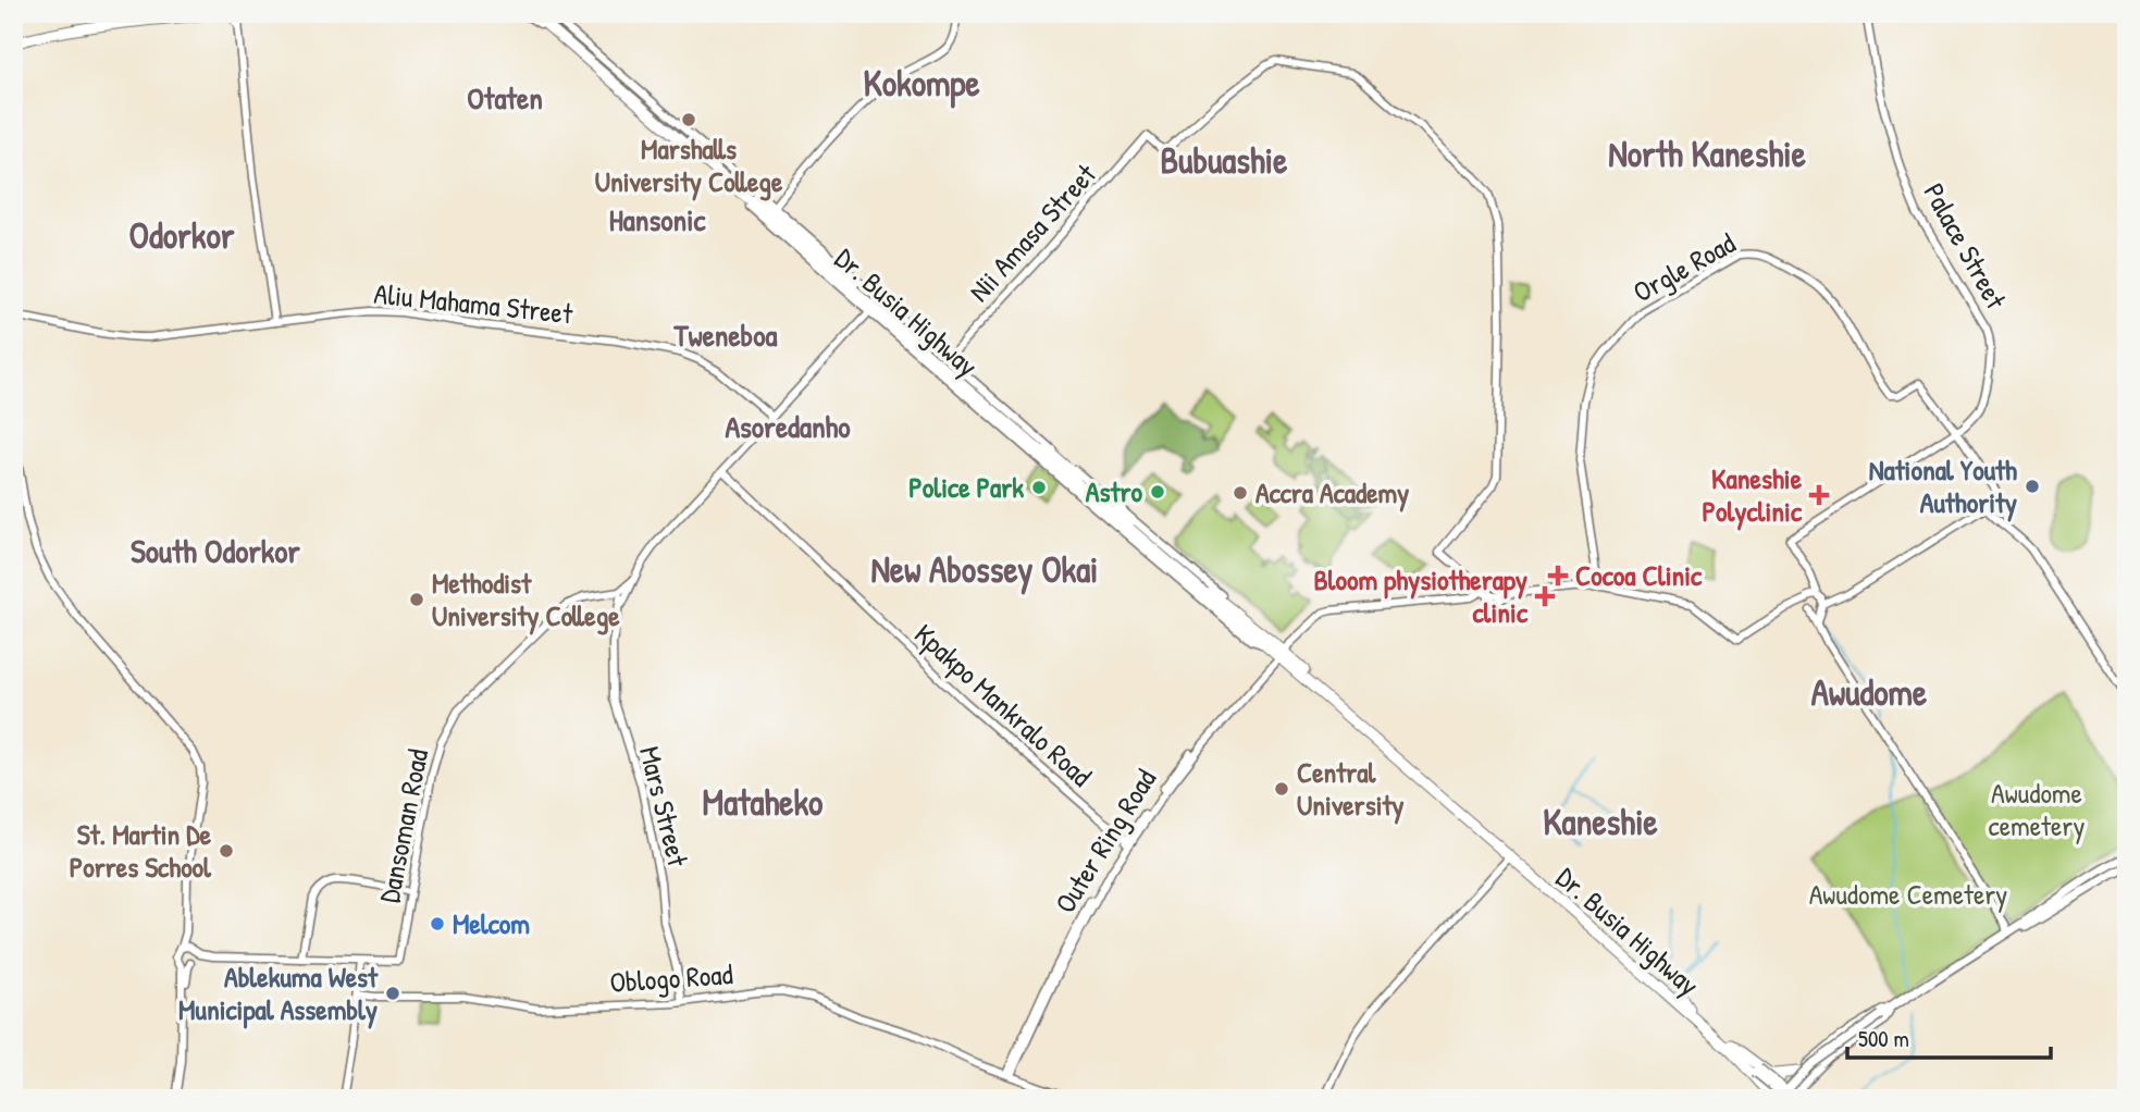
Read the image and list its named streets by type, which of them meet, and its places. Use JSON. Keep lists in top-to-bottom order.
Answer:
{
  "streets": {
    "highway": ["Dr. Busia Highway"],
    "street": [
      "Nii Amasa Street",
      "Palace Street",
      "Orgle Road",
      "Aliu Mahama Street",
      "Kpakpo Mankralo Road",
      "Mars Street",
      "Dansoman Road",
      "Outer Ring Road",
      "Oblogo Road"
    ]
  },
  "crossings": [
    ["Nii Amasa Street", "Dr. Busia Highway"],
    ["Nii Amasa Street", "Outer Ring Road"],
    ["Palace Street", "Orgle Road"],
    ["Dr. Busia Highway", "Outer Ring Road"],
    ["Kpakpo Mankralo Road", "Outer Ring Road"],
    ["Mars Street", "Dansoman Road"],
    ["Mars Street", "Oblogo Road"],
    ["Outer Ring Road", "Oblogo Road"]
  ],
  "districts": [
    "Kokompe",
    "Otaten",
    "North Kaneshie",
    "Bubuashie",
    "Hansonic",
    "Odorkor",
    "Tweneboa",
    "Asoredanho",
    "South Odorkor",
    "New Abossey Okai",
    "Awudome",
    "Mataheko",
    "Kaneshie"
  ],
  "parks": ["Awudome cemetery", "Awudome Cemetery"],
  "places": {
    "other": [
      "Marshalls University College",
      "National Youth Authority",
      "Police Park",
      "Astro",
      "Accra Academy",
      "Methodist University College",
      "Central University",
      "St. Martin De Porres School",
      "Melcom",
      "Ablekuma West Municipal Assembly"
    ],
    "health": ["Kaneshie Polyclinic", "Cocoa Clinic", "Bloom physiotherapy clinic"]
  },
  "scale_bar": "500 m"
}
